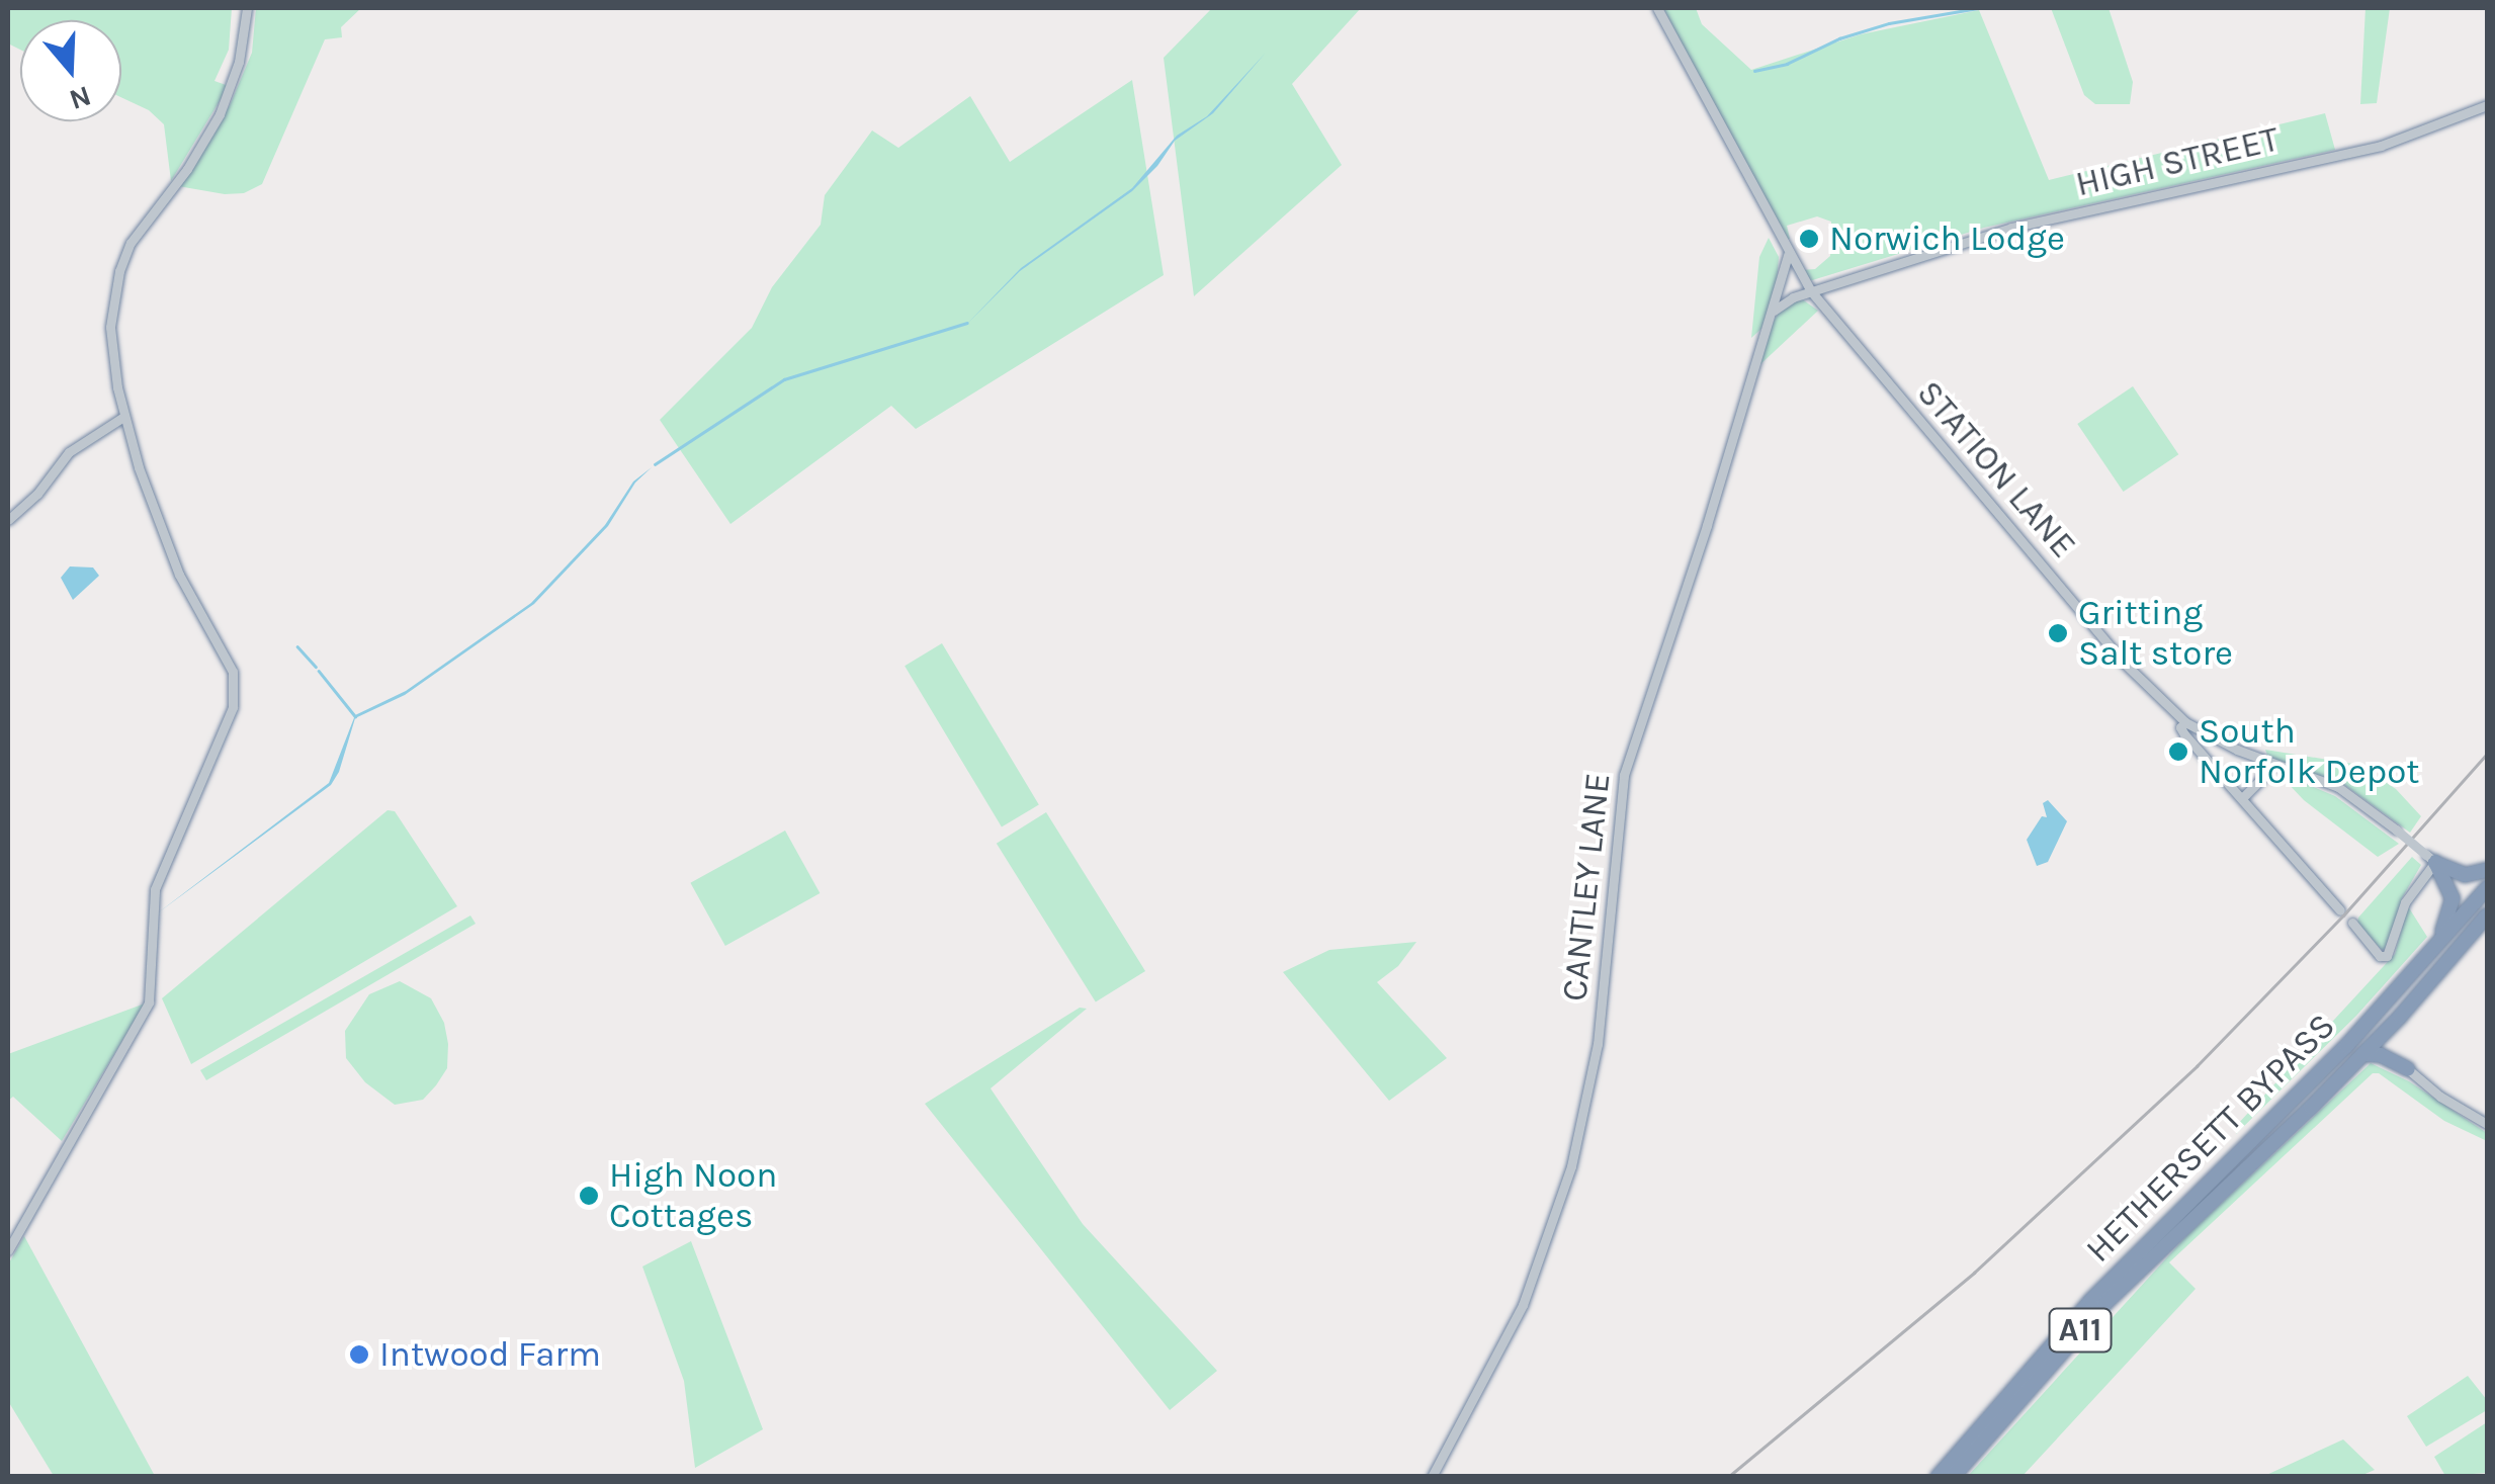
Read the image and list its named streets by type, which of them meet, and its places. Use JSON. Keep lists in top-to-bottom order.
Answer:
{
  "streets": {
    "highway": ["HETHERSETT BYPASS", "A11"],
    "street": ["HIGH STREET", "STATION LANE", "CANTLEY LANE"]
  },
  "crossings": [
    ["HIGH STREET", "STATION LANE"],
    ["STATION LANE", "CANTLEY LANE"],
    ["STATION LANE", "A11"],
    ["HETHERSETT BYPASS", "A11"]
  ],
  "places": [
    "Norwich Lodge",
    "Gritting Salt store",
    "South Norfolk Depot",
    "High Noon Cottages",
    "Intwood Farm"
  ],
  "north": "bottom"
}
